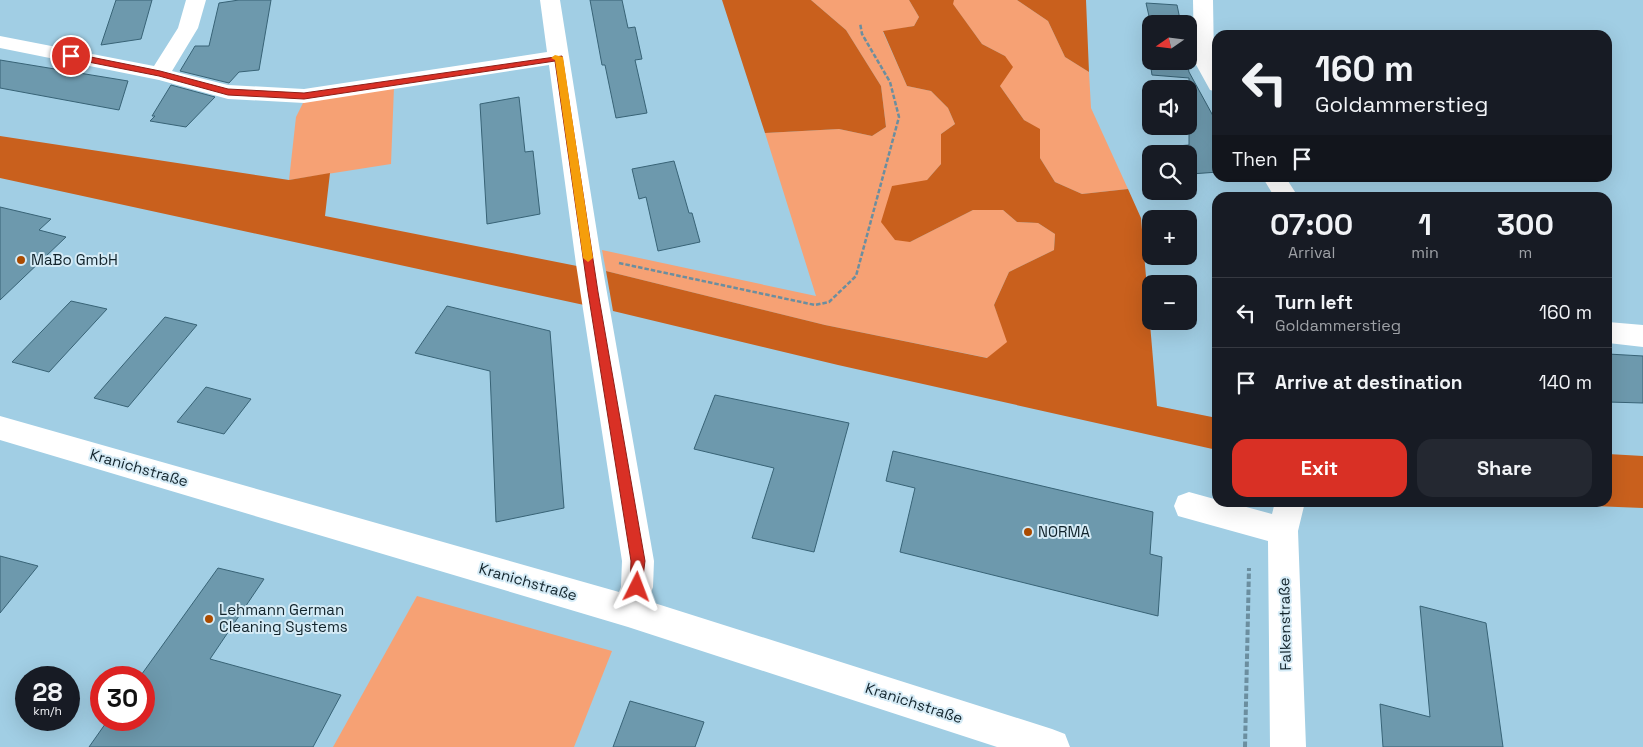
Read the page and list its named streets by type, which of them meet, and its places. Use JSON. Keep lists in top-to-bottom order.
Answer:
{
  "streets": {
    "street": ["Kranichstraße", "Falkenstraße"]
  },
  "places": ["MaBo GmbH", "NORMA", "Lehmann German Cleaning Systems"],
  "north": "left",
  "page": {
    "map_buttons": ["+", "−"],
    "turn": ["160 m", "Goldammerstieg"],
    "then": "Then",
    "eta": [
      "07:00",
      "Arrival",
      "1",
      "min",
      "300",
      "m"
    ],
    "list": [
      {
        "name": "Turn left",
        "note": "Goldammerstieg",
        "value": "160 m"
      },
      {
        "name": "Arrive at destination",
        "value": "140 m"
      }
    ],
    "buttons": ["Exit", "Share"],
    "speed": "28 km/h",
    "limit": "30"
  }
}
